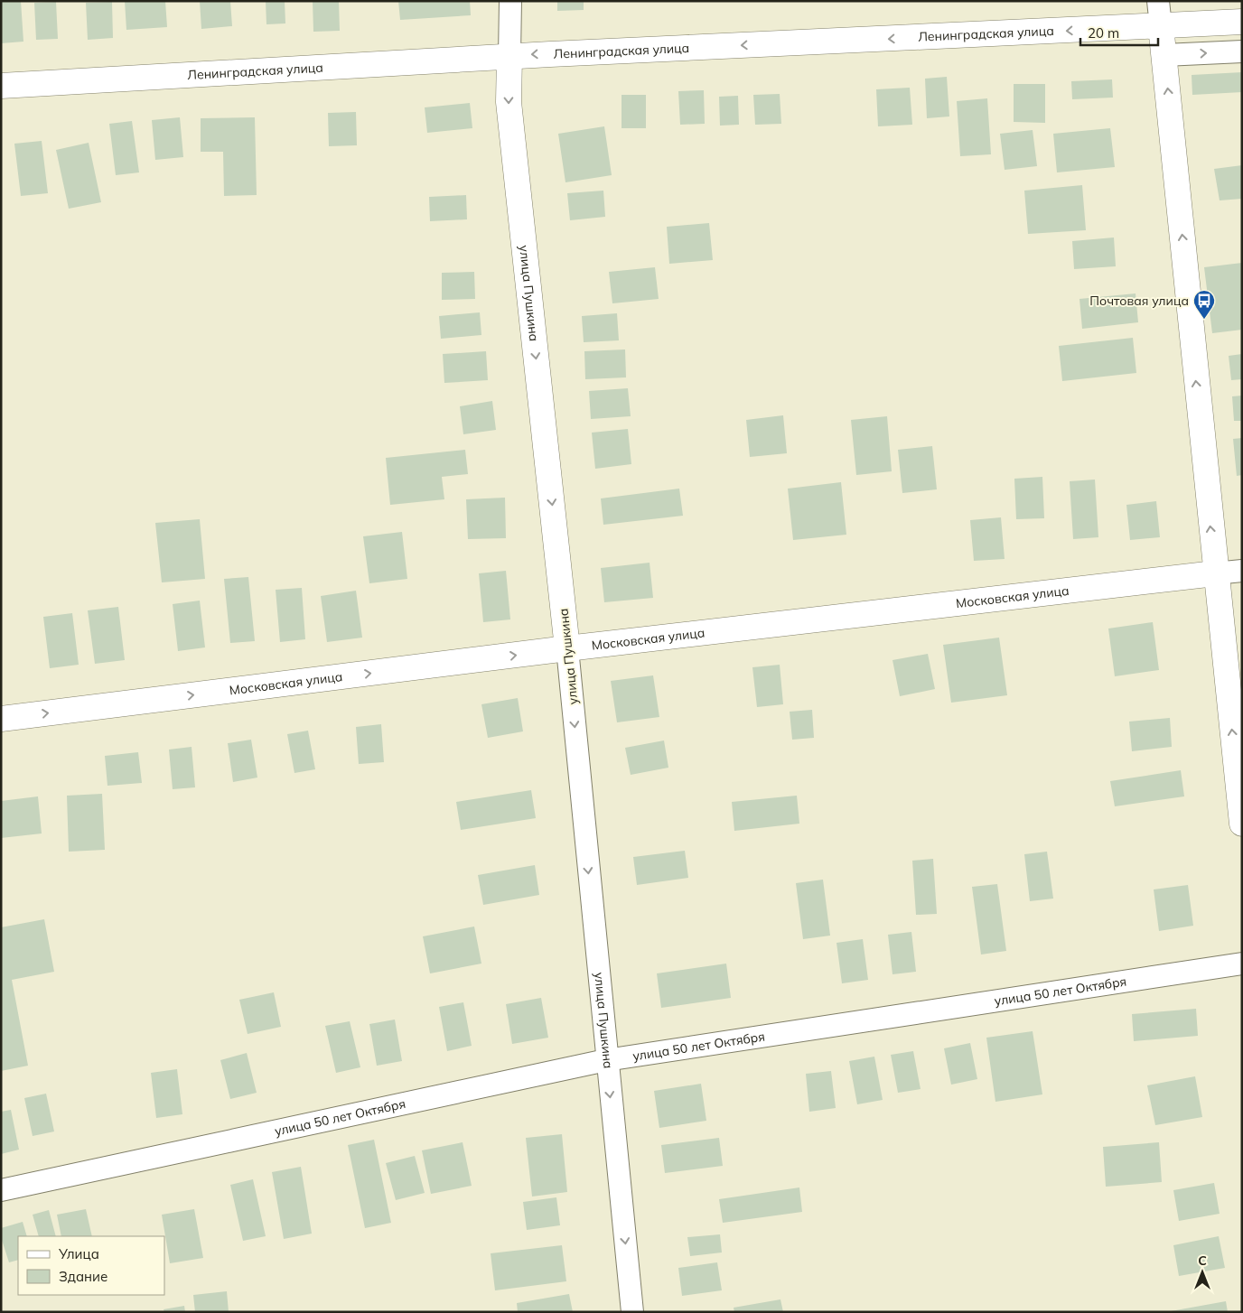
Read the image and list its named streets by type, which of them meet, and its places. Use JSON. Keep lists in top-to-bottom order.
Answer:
{
  "streets": {
    "street": [
      "Ленинградская улица",
      "улица Пушкина",
      "Московская улица",
      "улица 50 лет Октября"
    ]
  },
  "crossings": [
    ["Ленинградская улица", "улица Пушкина"],
    ["улица Пушкина", "Московская улица"],
    ["улица Пушкина", "улица 50 лет Октября"]
  ],
  "one_way": ["Ленинградская улица", "улица Пушкина", "Московская улица"],
  "places": {
    "bus stop": ["Почтовая улица"]
  },
  "legend": ["Улица", "Здание"],
  "scale_bar": "20 m",
  "north": "top"
}
